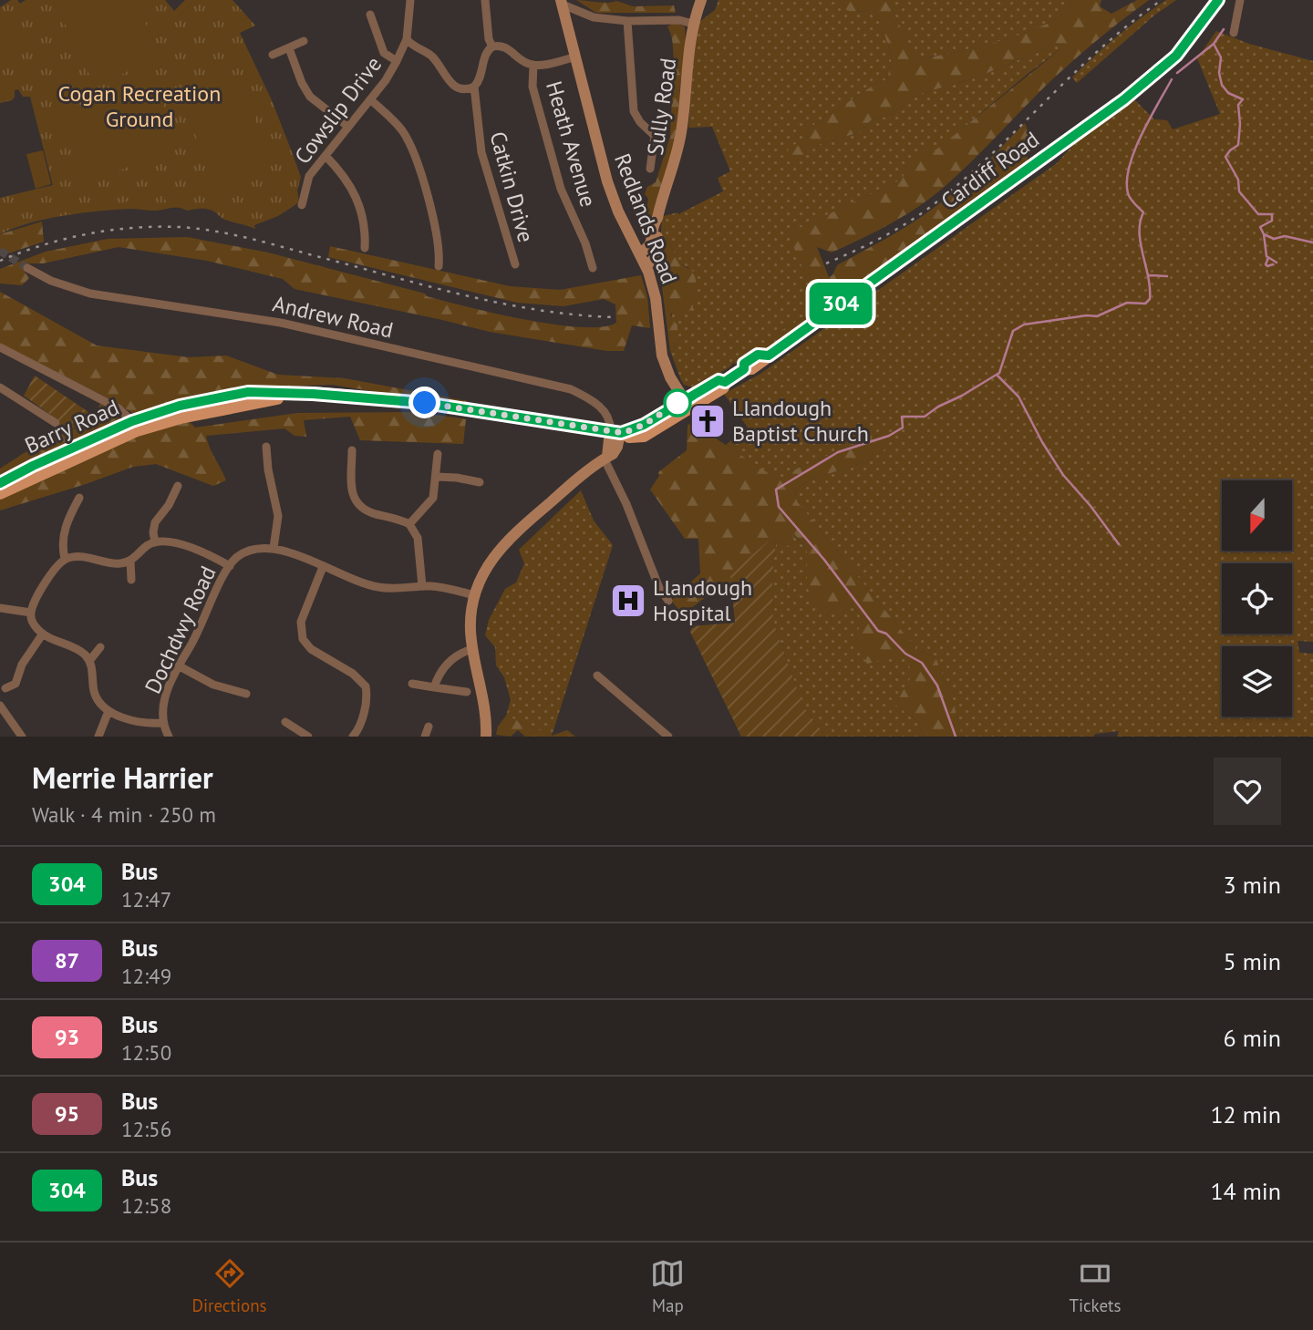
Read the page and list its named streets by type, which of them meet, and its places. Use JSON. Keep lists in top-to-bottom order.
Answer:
{
  "streets": {
    "main road": [
      "Sully Road",
      "Cardiff Road",
      "Redlands Road",
      "Barry Road"
    ],
    "street": [
      "Cowslip Drive",
      "Heath Avenue",
      "Catkin Drive",
      "Andrew Road",
      "Dochdwy Road"
    ]
  },
  "crossings": [
    ["Sully Road", "Redlands Road"],
    ["Cardiff Road", "Redlands Road"],
    ["Cardiff Road", "Andrew Road"],
    ["Cardiff Road", "Barry Road"],
    ["Andrew Road", "Barry Road"]
  ],
  "parks": ["Cogan Recreation Ground"],
  "places": {
    "church": ["Llandough Baptist Church"],
    "hospital": ["Llandough Hospital"]
  },
  "lines": ["bus line 304"],
  "north": "bottom",
  "page": {
    "on_map": "304",
    "heading": ["Merrie Harrier", "Walk · 4 min · 250 m"],
    "list": [
      {
        "mark": "304",
        "name": "Bus",
        "note": "12:47",
        "value": "3 min"
      },
      {
        "mark": "87",
        "name": "Bus",
        "note": "12:49",
        "value": "5 min"
      },
      {
        "mark": "93",
        "name": "Bus",
        "note": "12:50",
        "value": "6 min"
      },
      {
        "mark": "95",
        "name": "Bus",
        "note": "12:56",
        "value": "12 min"
      },
      {
        "mark": "304",
        "name": "Bus",
        "note": "12:58",
        "value": "14 min"
      }
    ],
    "tabs": ["Directions", "Map", "Tickets"]
  }
}
